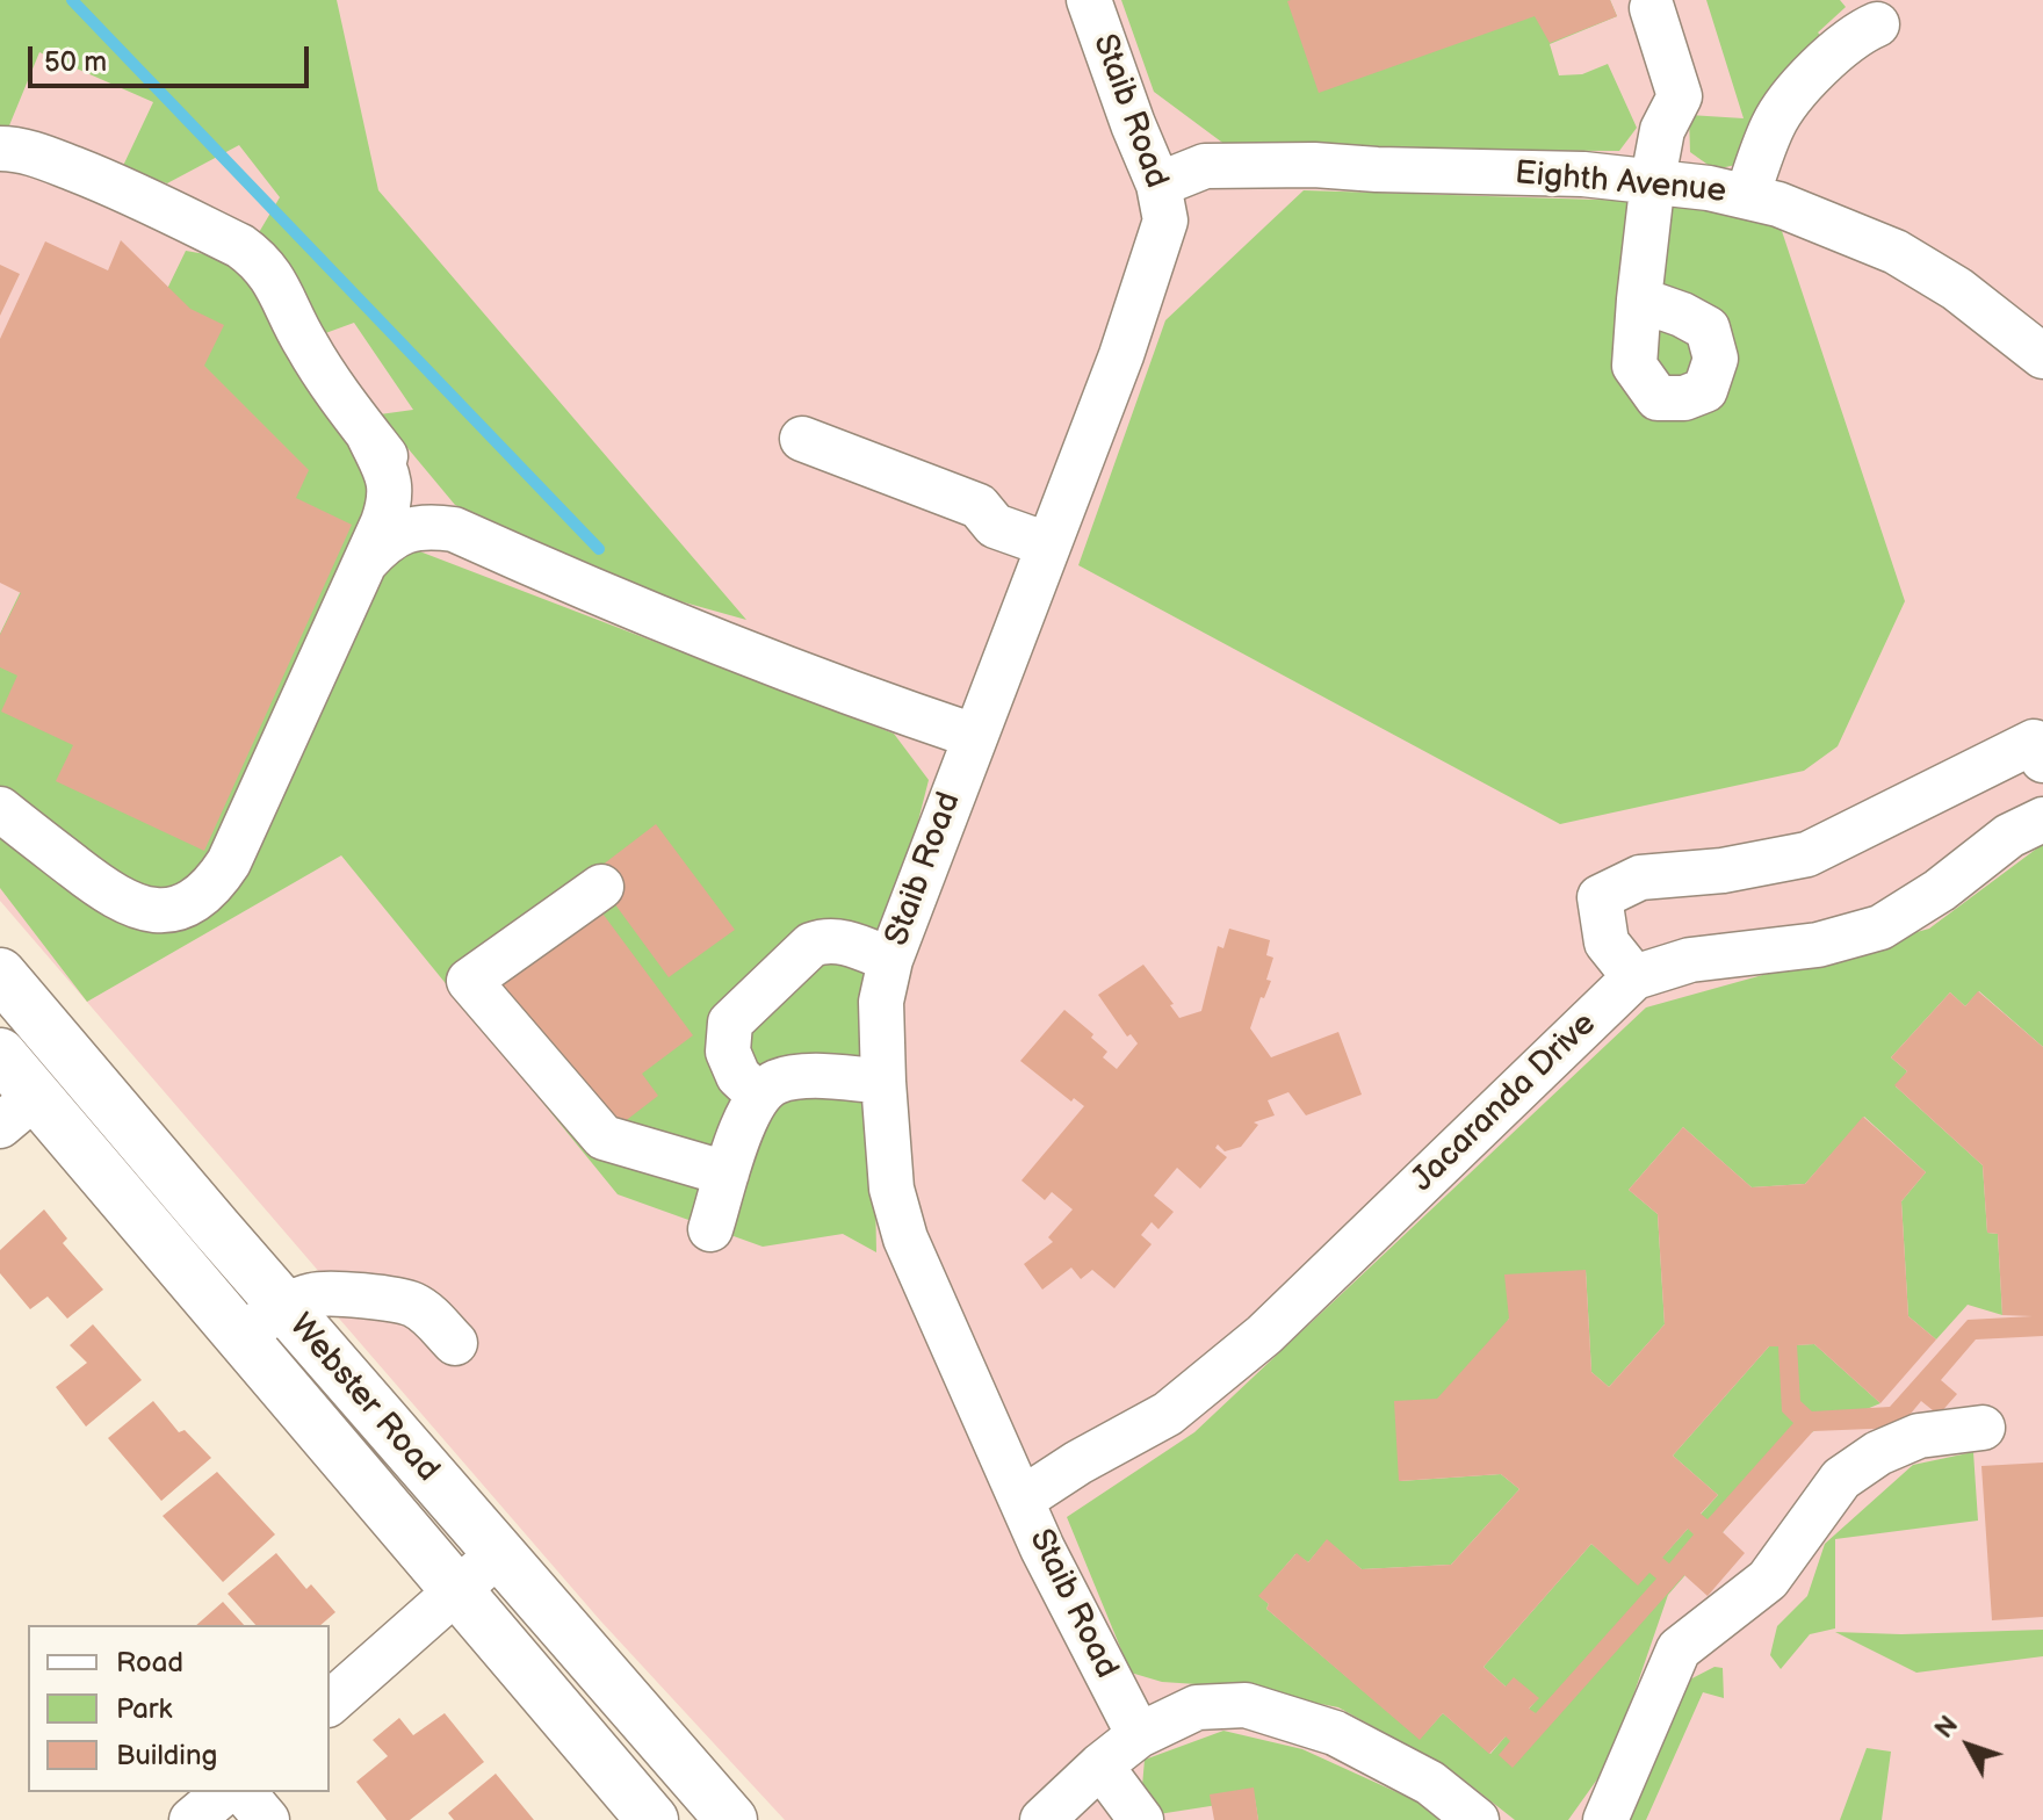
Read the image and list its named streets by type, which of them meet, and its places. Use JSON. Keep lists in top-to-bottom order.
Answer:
{
  "streets": {
    "main road": ["Webster Road"],
    "street": ["Staib Road", "Eighth Avenue", "Jacaranda Drive"]
  },
  "crossings": [
    ["Staib Road", "Eighth Avenue"],
    ["Staib Road", "Jacaranda Drive"]
  ],
  "legend": ["Road", "Park", "Building"],
  "scale_bar": "50 m",
  "north": "top left"
}
